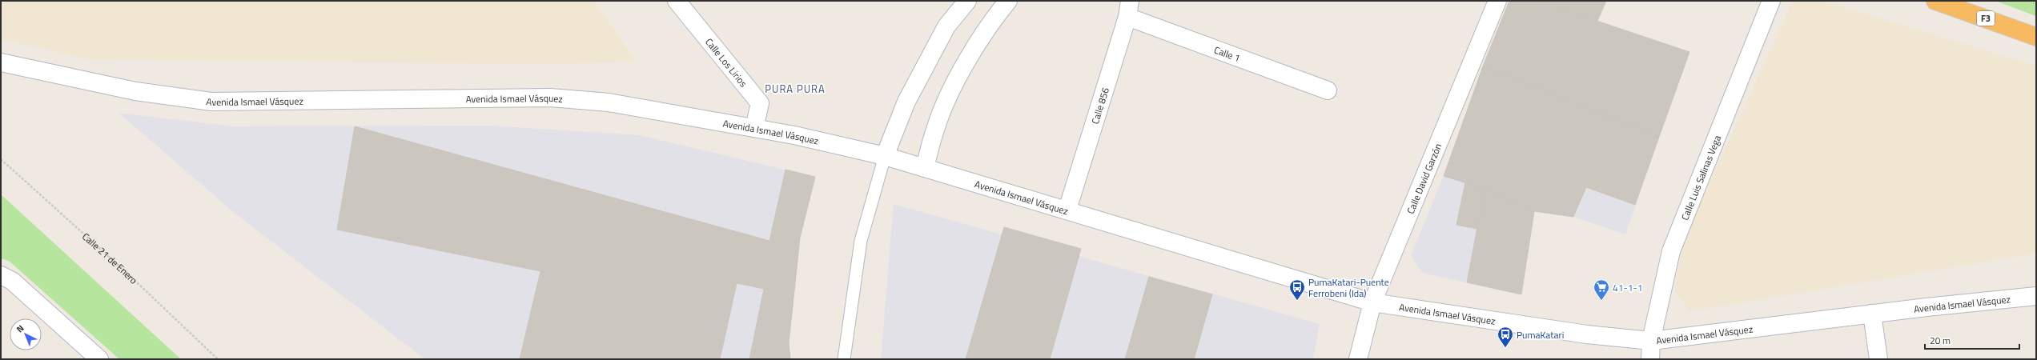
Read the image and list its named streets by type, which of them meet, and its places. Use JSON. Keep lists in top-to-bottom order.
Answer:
{
  "streets": {
    "highway": ["F3"],
    "main road": [
      "Calle 1",
      "Calle Los Lirios",
      "Avenida Ismael Vásquez",
      "Calle 856",
      "Calle Luis Salinas Vega",
      "Calle David Garzón"
    ],
    "path": ["Calle 21 de Enero"]
  },
  "crossings": [
    ["Calle 1", "Calle 856"],
    ["Calle Los Lirios", "Avenida Ismael Vásquez"],
    ["Avenida Ismael Vásquez", "Calle 856"],
    ["Avenida Ismael Vásquez", "Calle Luis Salinas Vega"],
    ["Avenida Ismael Vásquez", "Calle David Garzón"]
  ],
  "districts": ["PURA PURA"],
  "places": {
    "bus stop": ["PumaKatari-Puente Ferrobeni (Ida)", "PumaKatari"],
    "supermarket": ["41-1-1"]
  },
  "scale_bar": "20 m",
  "north": "top left"
}
